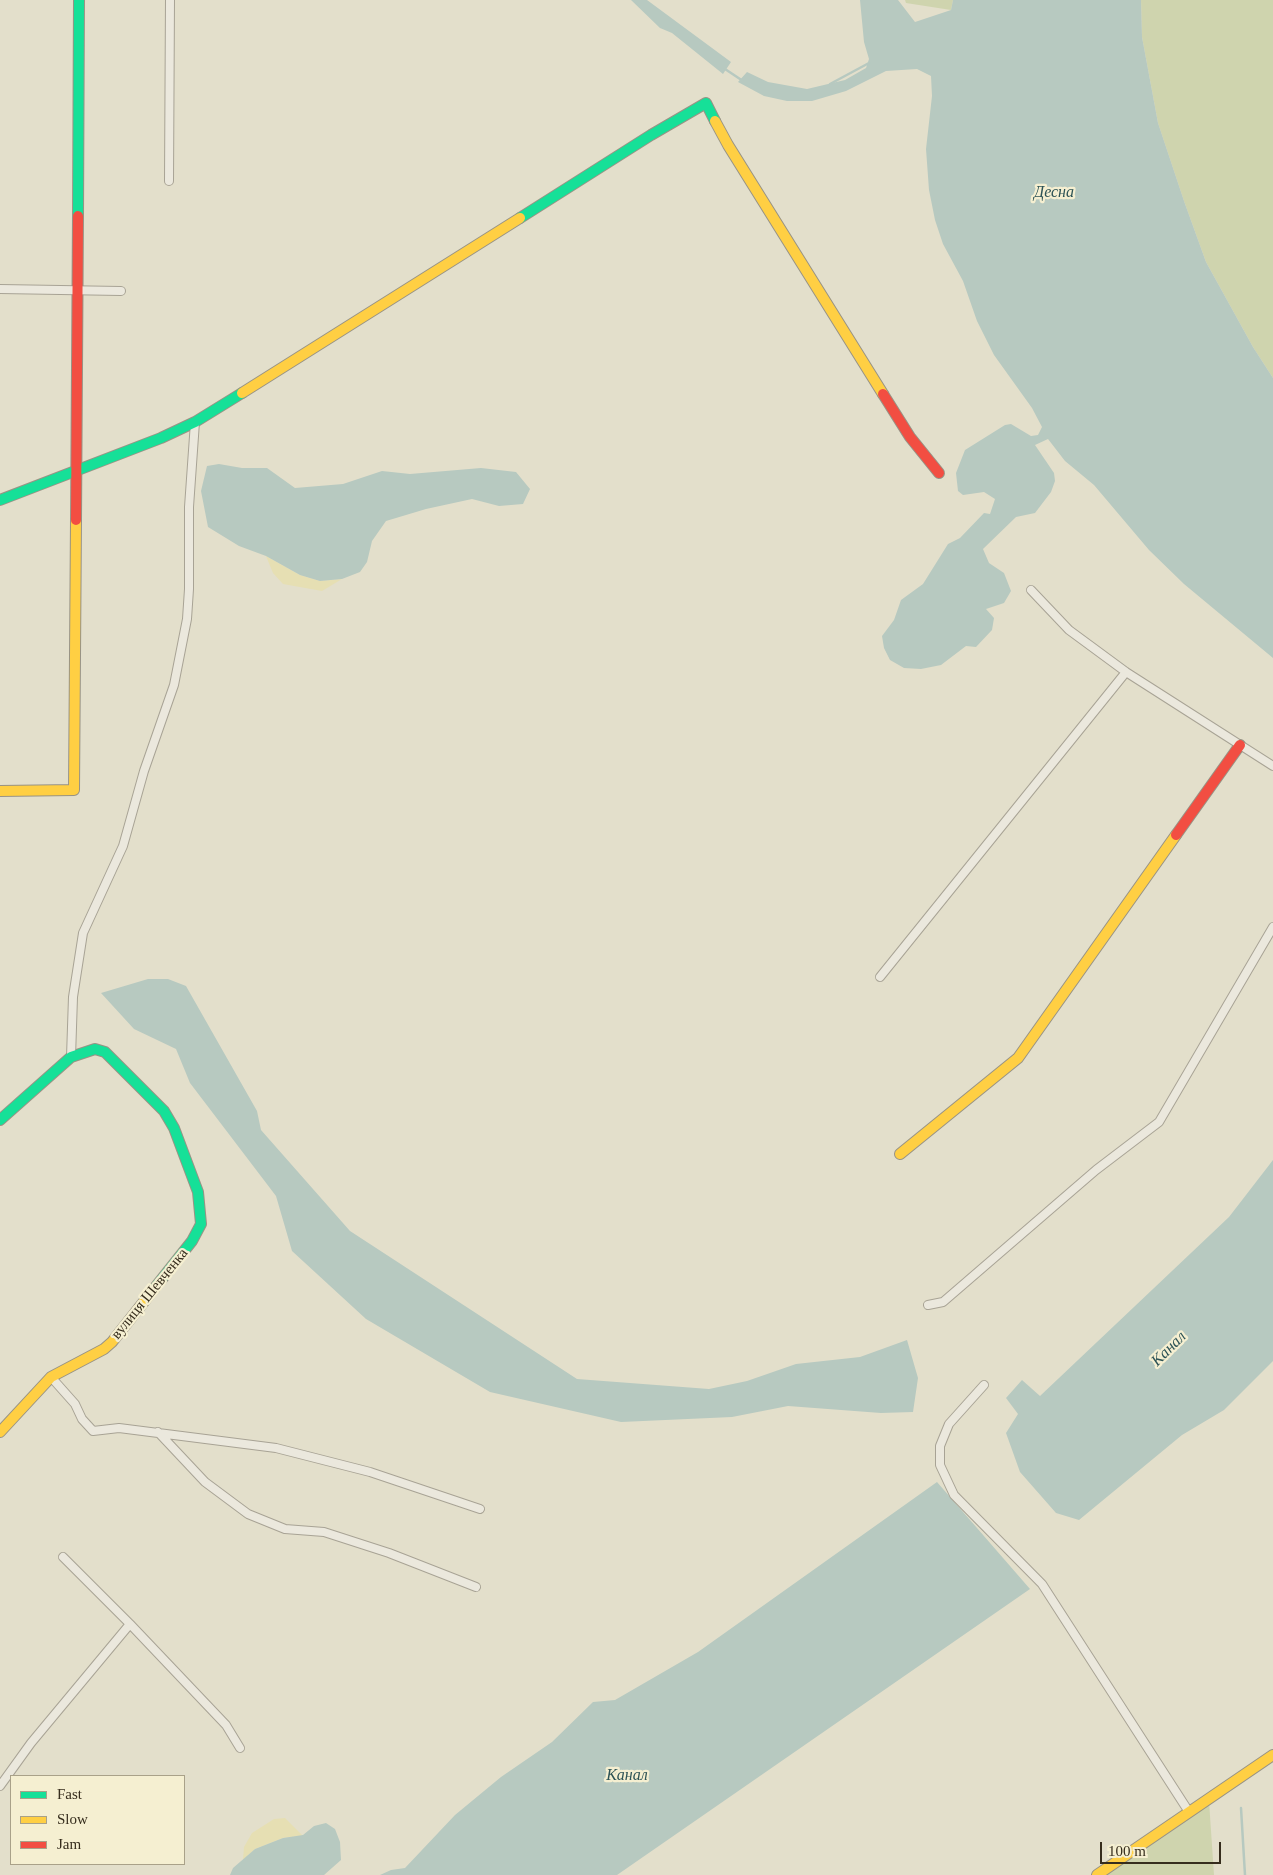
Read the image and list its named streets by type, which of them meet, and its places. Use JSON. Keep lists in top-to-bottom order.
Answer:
{
  "streets": {
    "street": ["вулиця Шевченка"]
  },
  "water": ["Десна", "Канал"],
  "legend": ["Fast", "Slow", "Jam"],
  "scale_bar": "100 m"
}
